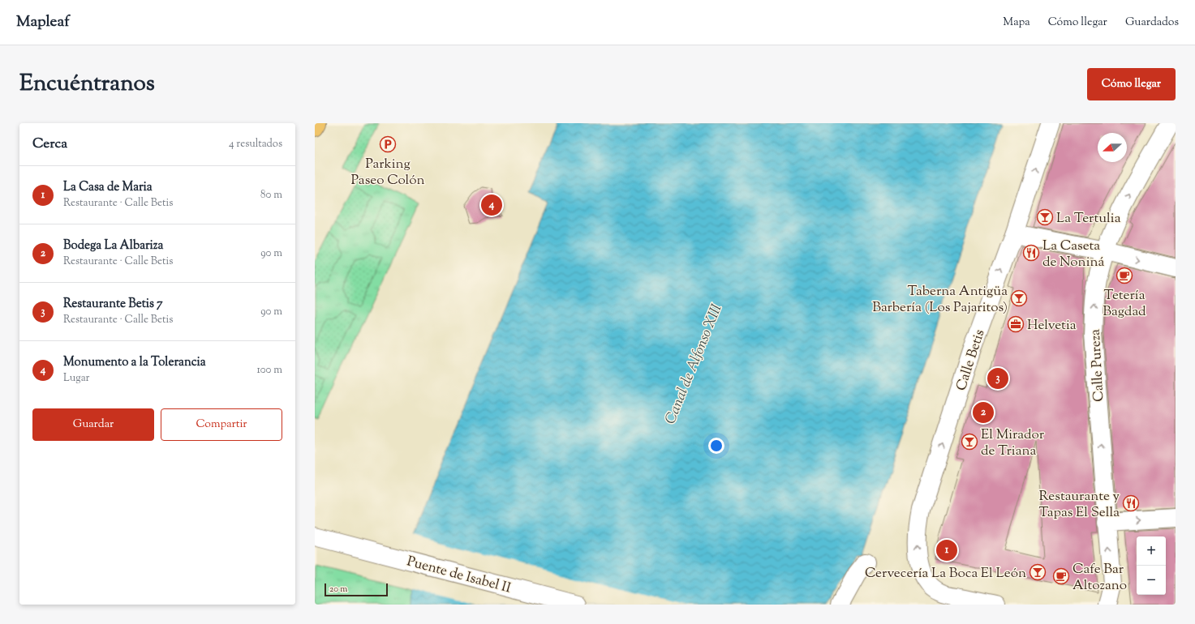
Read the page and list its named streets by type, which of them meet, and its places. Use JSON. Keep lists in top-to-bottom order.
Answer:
{
  "streets": {
    "street": ["Calle Betis", "Calle Pureza", "Puente de Isabel II"]
  },
  "one_way": ["Calle Betis", "Calle Pureza"],
  "water": ["Canal de Alfonso XIII"],
  "places": {
    "parking": ["Parking Paseo Colón"],
    "bar": [
      "La Tertulia",
      "Taberna Antigüa Barbería (Los Pajaritos)",
      "El Mirador de Triana",
      "Cervecería La Boca El León"
    ],
    "restaurant": ["La Caseta de Noniná", "Restaurante y Tapas El Sella"],
    "cafe": ["Tetería Bagdad", "Cafe Bar Altozano"],
    "office": ["Helvetia"]
  },
  "scale_bar": "20 m",
  "north": "left",
  "page": {
    "header": "Mapleaf",
    "nav": ["Mapa", "Cómo llegar", "Guardados"],
    "title": "Encuéntranos",
    "buttons": [
      "Cómo llegar",
      ["Guardar", "Compartir"]
    ],
    "heading": ["Cerca", "4 resultados"],
    "list": [
      {
        "mark": "1",
        "name": "La Casa de Maria",
        "note": "Restaurante · Calle Betis",
        "value": "80 m"
      },
      {
        "mark": "2",
        "name": "Bodega La Albariza",
        "note": "Restaurante · Calle Betis",
        "value": "90 m"
      },
      {
        "mark": "3",
        "name": "Restaurante Betis 7",
        "note": "Restaurante · Calle Betis",
        "value": "90 m"
      },
      {
        "mark": "4",
        "name": "Monumento a la Tolerancia",
        "note": "Lugar",
        "value": "100 m"
      }
    ],
    "pins": [
      "4",
      "3",
      "2",
      "1"
    ],
    "map_buttons": ["+", "−"],
    "scale": "20 m"
  }
}
